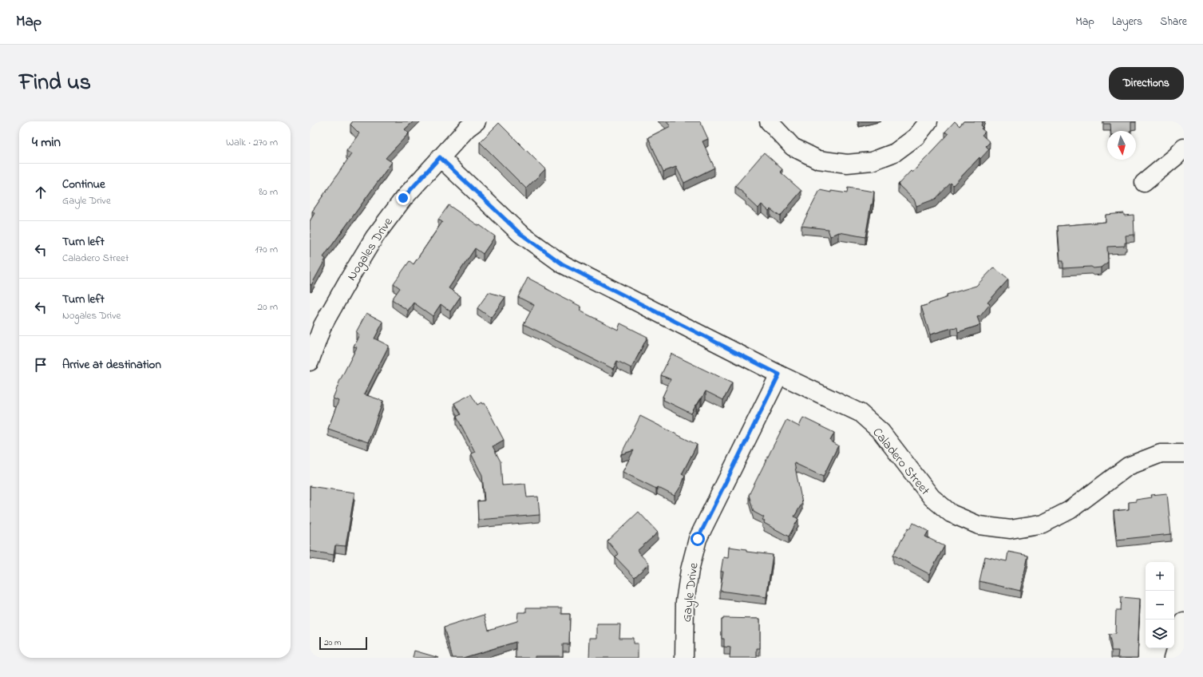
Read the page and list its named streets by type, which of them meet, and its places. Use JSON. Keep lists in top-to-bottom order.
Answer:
{
  "streets": {
    "street": ["Nogales Drive", "Caladero Street", "Gayle Drive"]
  },
  "crossings": [
    ["Nogales Drive", "Caladero Street"],
    ["Caladero Street", "Gayle Drive"]
  ],
  "scale_bar": "20 m",
  "north": "bottom",
  "page": {
    "header": "Map",
    "nav": ["Map", "Layers", "Share"],
    "title": "Find us",
    "buttons": "Directions",
    "heading": ["4 min", "Walk · 270 m"],
    "list": [
      ["Continue", "Gayle Drive", "80 m"],
      ["Turn left", "Caladero Street", "170 m"],
      ["Turn left", "Nogales Drive", "20 m"],
      "Arrive at destination"
    ],
    "map_buttons": ["+", "−"],
    "scale": "20 m"
  }
}
